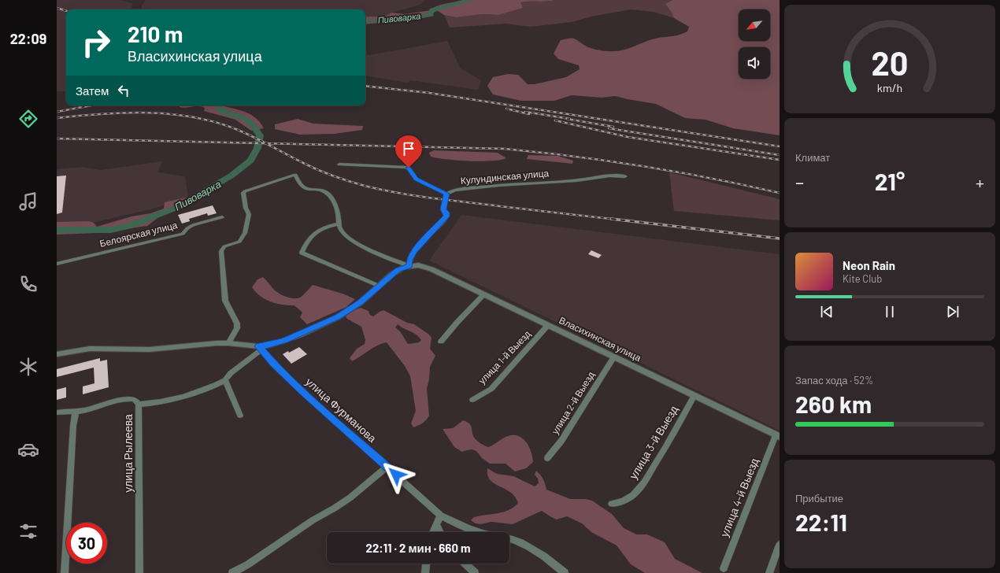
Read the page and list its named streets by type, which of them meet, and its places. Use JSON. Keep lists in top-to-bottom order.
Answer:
{
  "streets": {
    "street": [
      "Кулундинская улица",
      "Белоярская улица",
      "Власихинская улица",
      "улица 1-й Выезд",
      "улица 2-й Выезд",
      "улица Фурманова",
      "улица 3-й Выезд",
      "улица Рылеева",
      "улица 4-й Выезд"
    ]
  },
  "crossings": [
    ["Власихинская улица", "улица 1-й Выезд"],
    ["Власихинская улица", "улица 2-й Выезд"],
    ["Власихинская улица", "улица Фурманова"],
    ["Власихинская улица", "улица 3-й Выезд"],
    ["Власихинская улица", "улица Рылеева"],
    ["Власихинская улица", "улица 4-й Выезд"],
    ["улица Фурманова", "улица Рылеева"]
  ],
  "water": ["Пивоварка"],
  "north": "bottom left",
  "page": {
    "tabs": "22:09",
    "turn": ["210 m", "Власихинская улица"],
    "then": "Затем",
    "tile": [
      "Климат",
      ["Запас хода · 52%", "260 km"],
      ["Прибытие", "22:11"]
    ],
    "heat": ["−", "21°", "+"],
    "song": ["Neon Rain", "Kite Club"],
    "limit": "30",
    "trip": "22:11 · 2 мин · 660 m",
    "gauge": ["20", "km/h"]
  }
}
